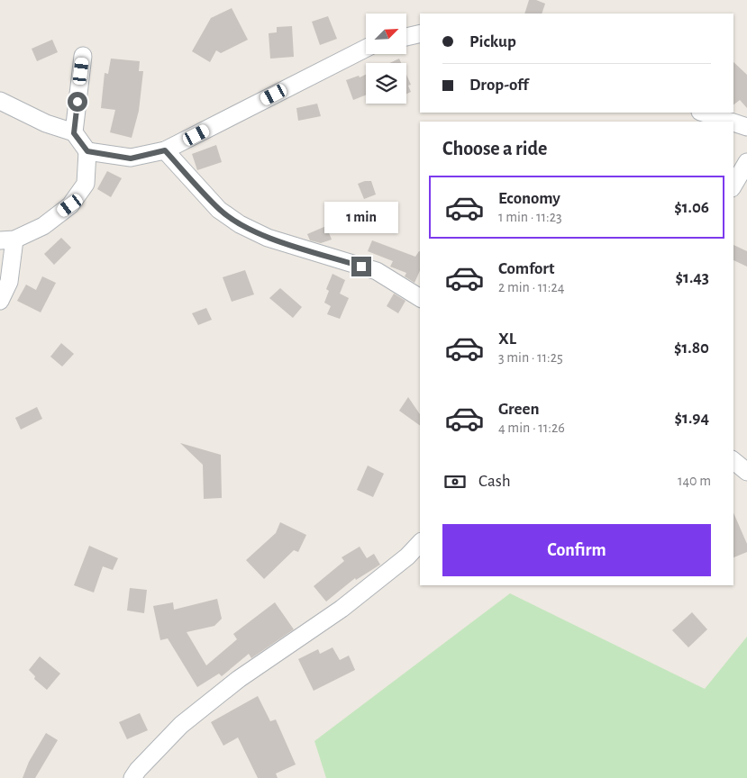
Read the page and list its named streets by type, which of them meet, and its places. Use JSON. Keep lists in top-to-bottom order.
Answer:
{
  "north": "top right",
  "page": {
    "banner": ["Pickup", "Drop-off"],
    "heading": "Choose a ride",
    "list": [
      {
        "name": "Economy",
        "note": "1 min · 11:23",
        "value": "$1.06"
      },
      {
        "name": "Comfort",
        "note": "2 min · 11:24",
        "value": "$1.43"
      },
      {
        "name": "XL",
        "note": "3 min · 11:25",
        "value": "$1.80"
      },
      {
        "name": "Green",
        "note": "4 min · 11:26",
        "value": "$1.94"
      }
    ],
    "bubble": "1 min",
    "pay": ["Cash", "140 m"],
    "buttons": "Confirm"
  }
}
